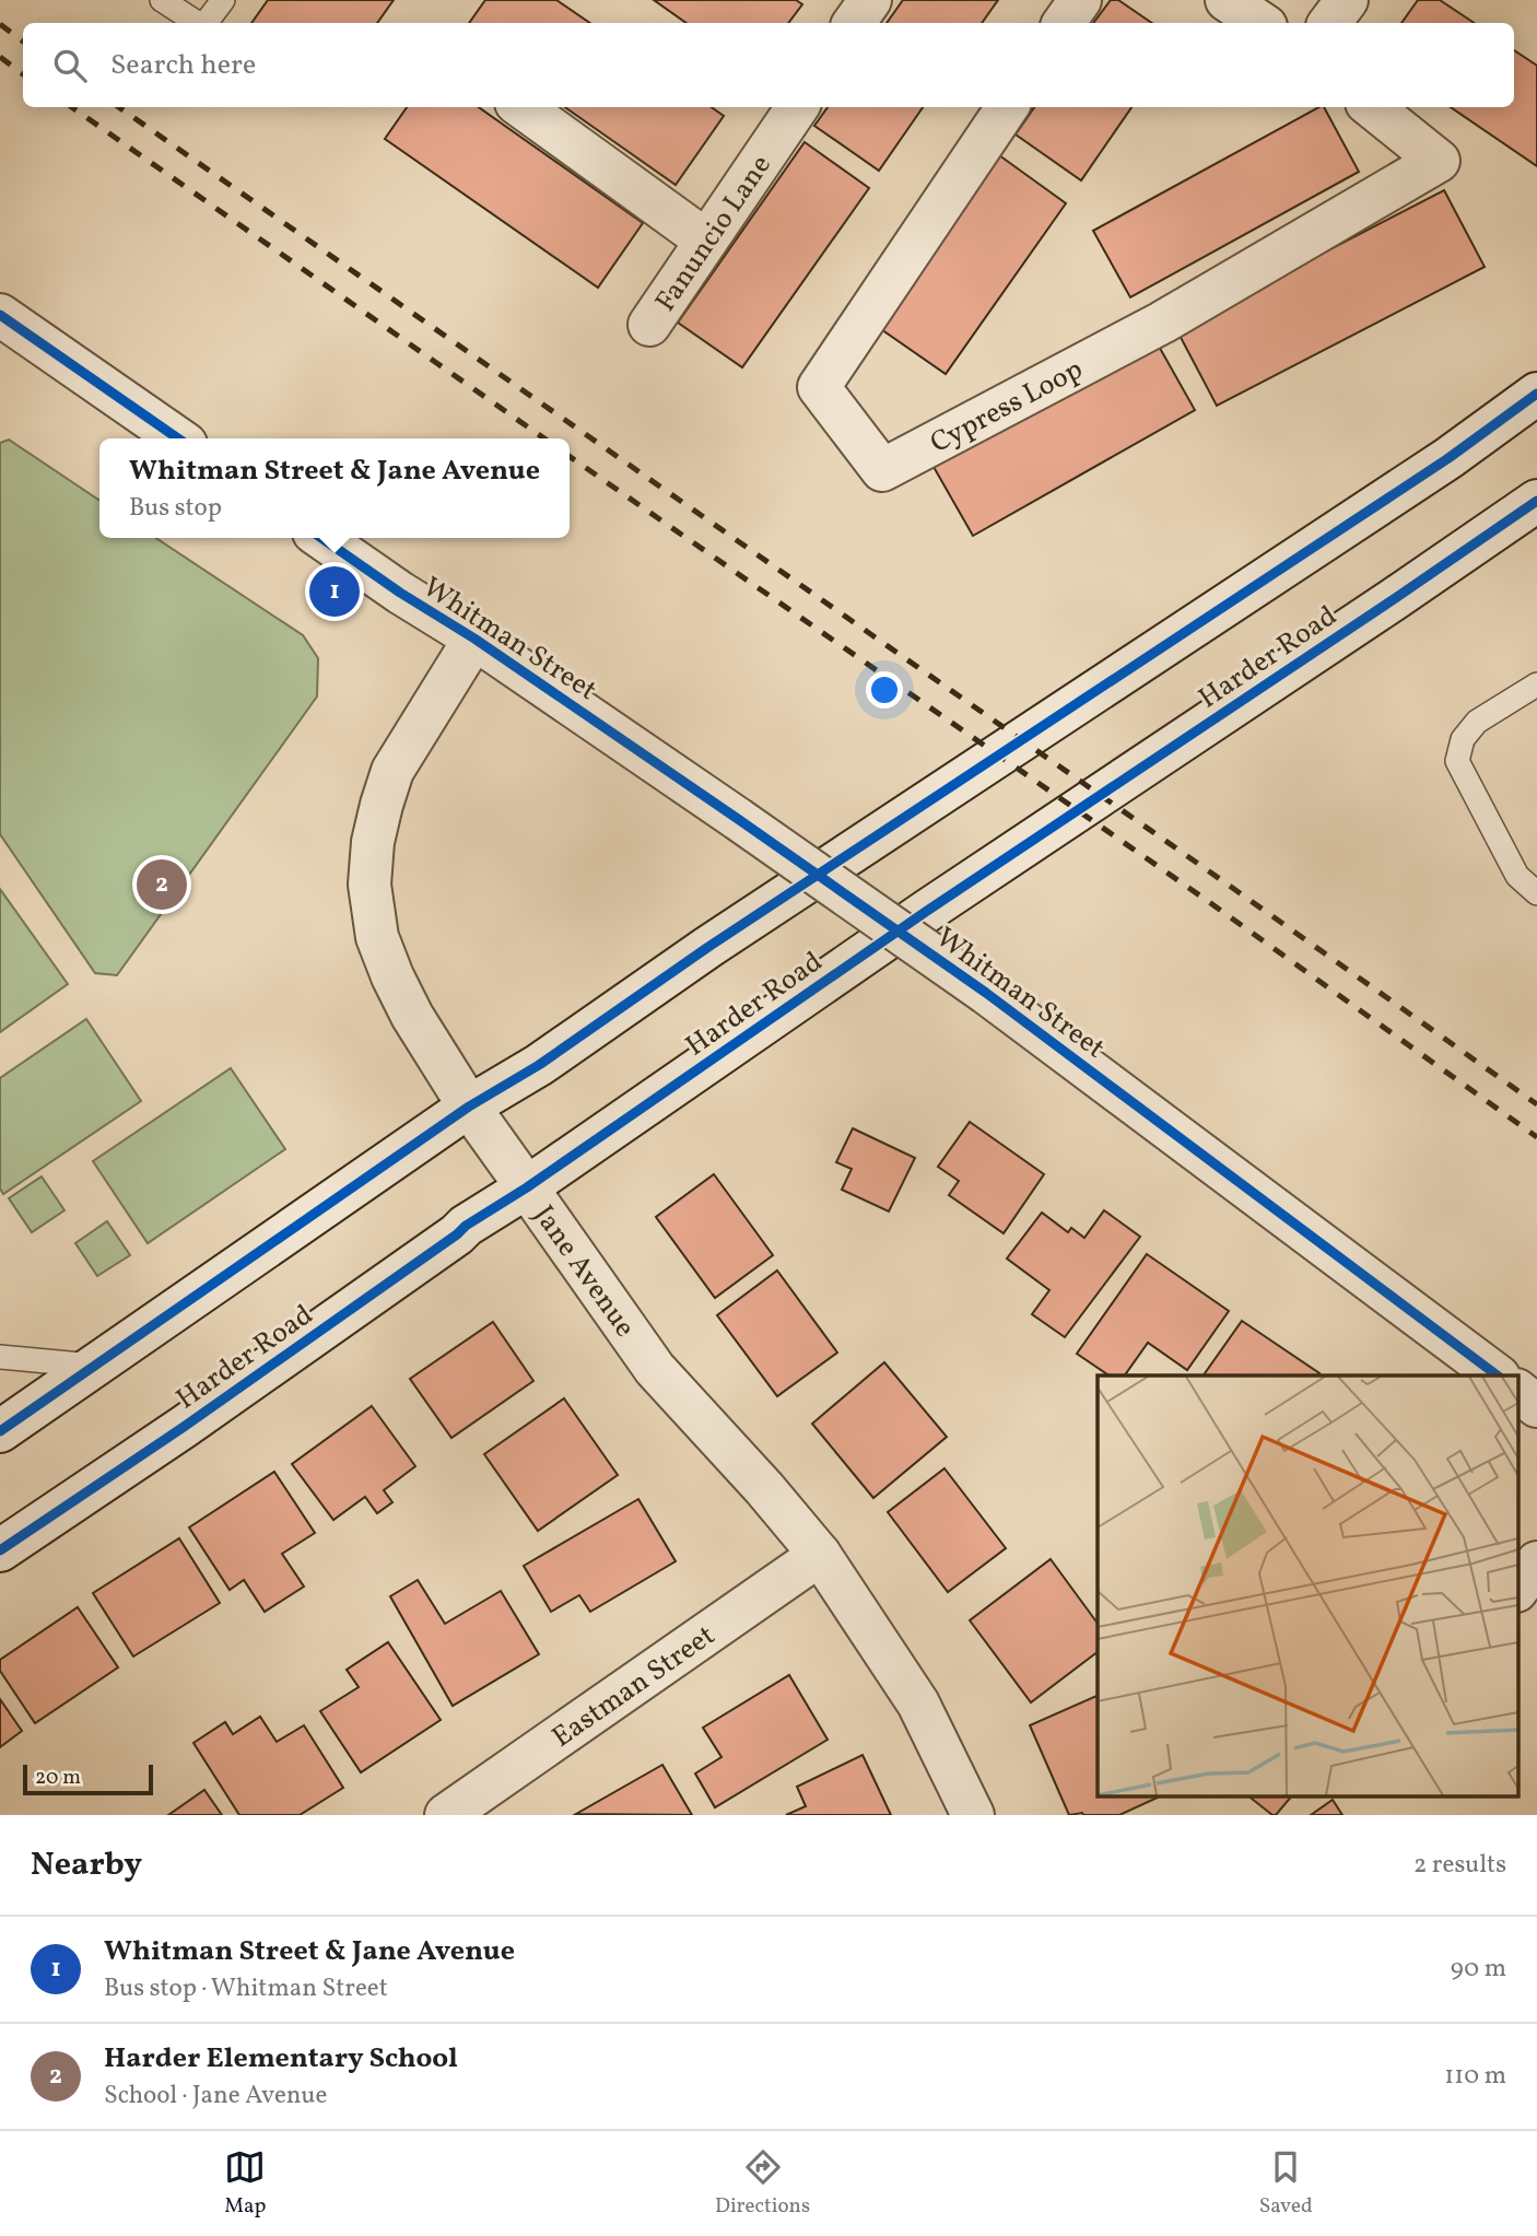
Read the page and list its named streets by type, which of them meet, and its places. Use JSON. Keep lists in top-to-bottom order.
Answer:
{
  "streets": {
    "street": [
      "Fanuncio Lane",
      "Cypress Loop",
      "Whitman Street",
      "Harder Road",
      "Jane Avenue",
      "Eastman Street"
    ]
  },
  "crossings": [
    ["Whitman Street", "Jane Avenue"],
    ["Harder Road", "Jane Avenue"],
    ["Jane Avenue", "Eastman Street"]
  ],
  "scale_bar": "20 m",
  "page": {
    "search": "Search here",
    "popup": ["Whitman Street & Jane Avenue", "Bus stop"],
    "pins": ["1", "2"],
    "scale": "20 m",
    "heading": ["Nearby", "2 results"],
    "list": [
      {
        "mark": "1",
        "name": "Whitman Street & Jane Avenue",
        "note": "Bus stop · Whitman Street",
        "value": "90 m"
      },
      {
        "mark": "2",
        "name": "Harder Elementary School",
        "note": "School · Jane Avenue",
        "value": "110 m"
      }
    ],
    "nav": ["Map", "Directions", "Saved"]
  }
}
